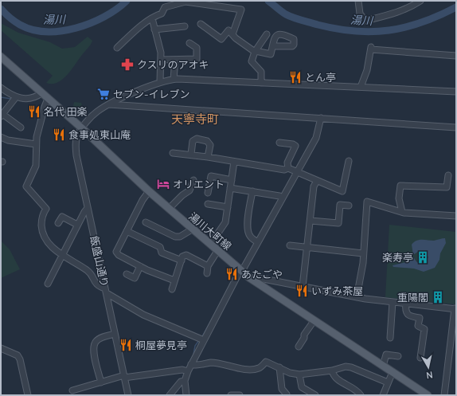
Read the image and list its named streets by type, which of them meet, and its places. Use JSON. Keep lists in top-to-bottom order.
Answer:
{
  "streets": {
    "main road": ["湯川大町線"],
    "street": ["飯盛山通り"]
  },
  "crossings": [
    ["湯川大町線", "飯盛山通り"]
  ],
  "districts": ["天寧寺町"],
  "water": ["湯川"],
  "places": {
    "pharmacy": ["クスリのアオキ"],
    "restaurant": [
      "とん亭",
      "名代 田楽",
      "食事処東山庵",
      "あたごや",
      "いずみ茶屋",
      "桐屋夢見亭"
    ],
    "supermarket": ["セブン-イレブン"],
    "hotel": ["オリエント"],
    "building": ["楽寿亭", "重陽閣"]
  },
  "north": "bottom"
}
